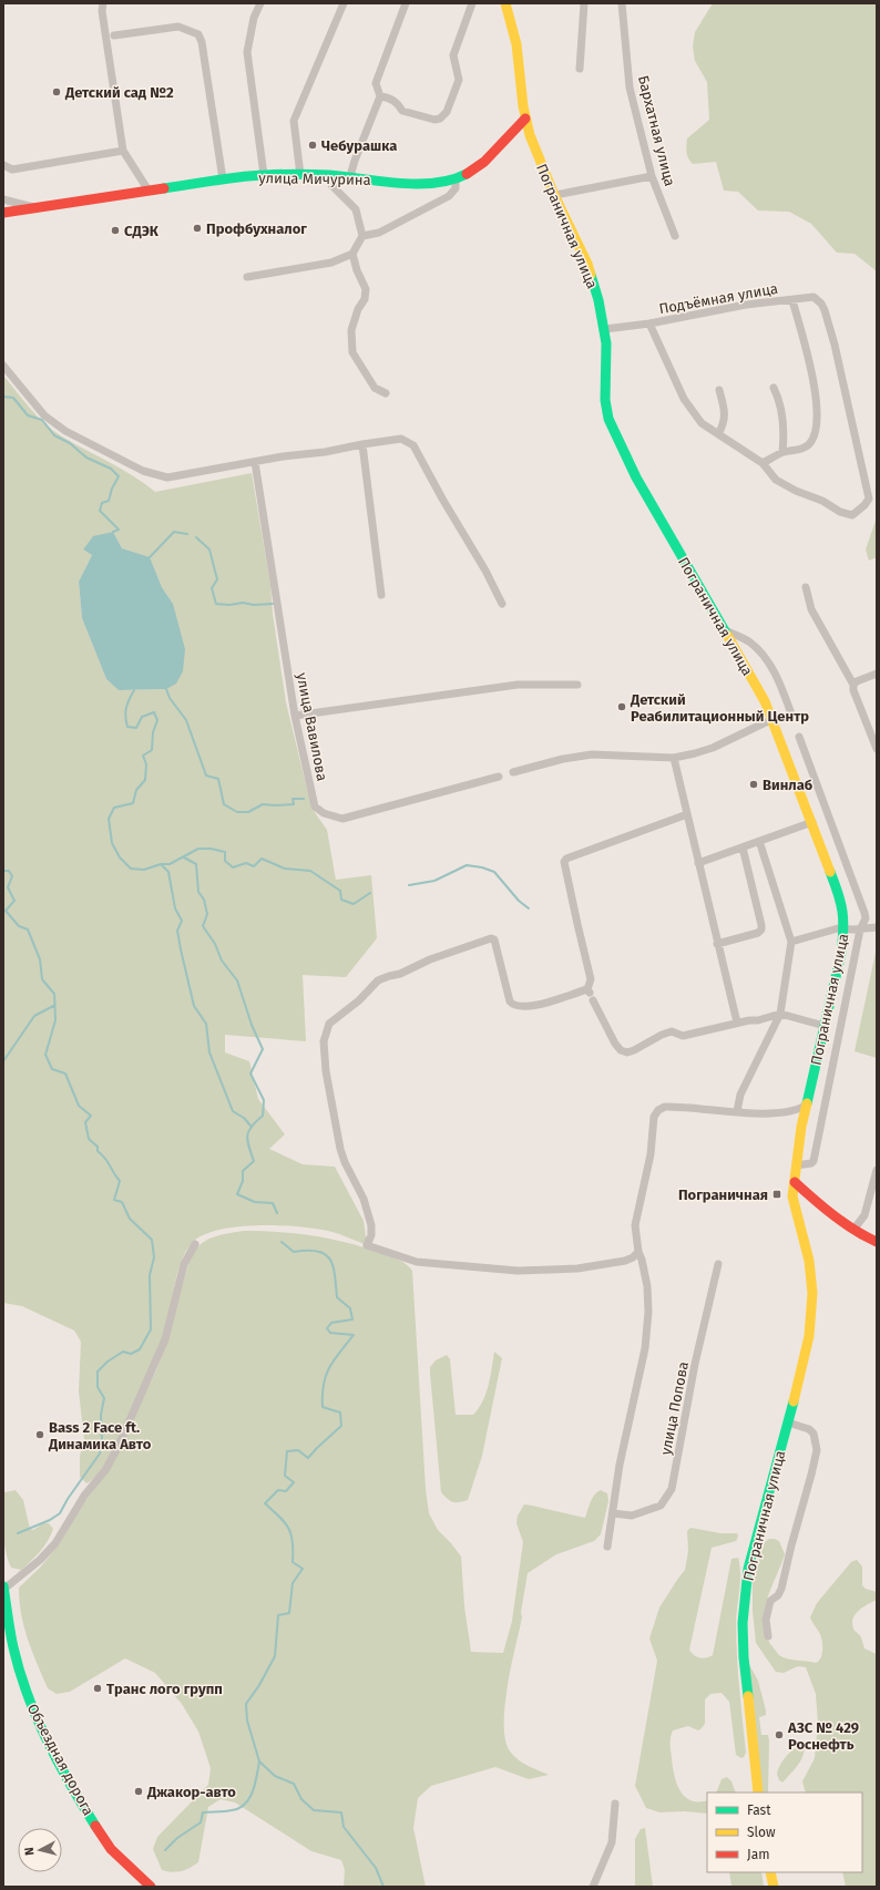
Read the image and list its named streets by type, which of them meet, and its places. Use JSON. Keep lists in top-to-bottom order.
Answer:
{
  "streets": {
    "main road": ["улица Мичурина", "Пограничная улица", "Объездная дорога"],
    "street": [
      "Бархатная улица",
      "Подъёмная улица",
      "улица Вавилова",
      "улица Попова"
    ]
  },
  "crossings": [
    ["улица Мичурина", "Пограничная улица"],
    ["Пограничная улица", "Подъёмная улица"]
  ],
  "places": {
    "other": [
      "Детский сад №2",
      "Чебурашка",
      "Профбухналог",
      "СДЭК",
      "Детский Реабилитационный Центр",
      "Винлаб",
      "Bass 2 Face ft. Динамика Авто",
      "Транс лого групп",
      "АЗС № 429 Роснефть",
      "Джакор-авто"
    ],
    "transit": ["Пограничная"]
  },
  "legend": ["Fast", "Slow", "Jam"],
  "north": "left"
}
